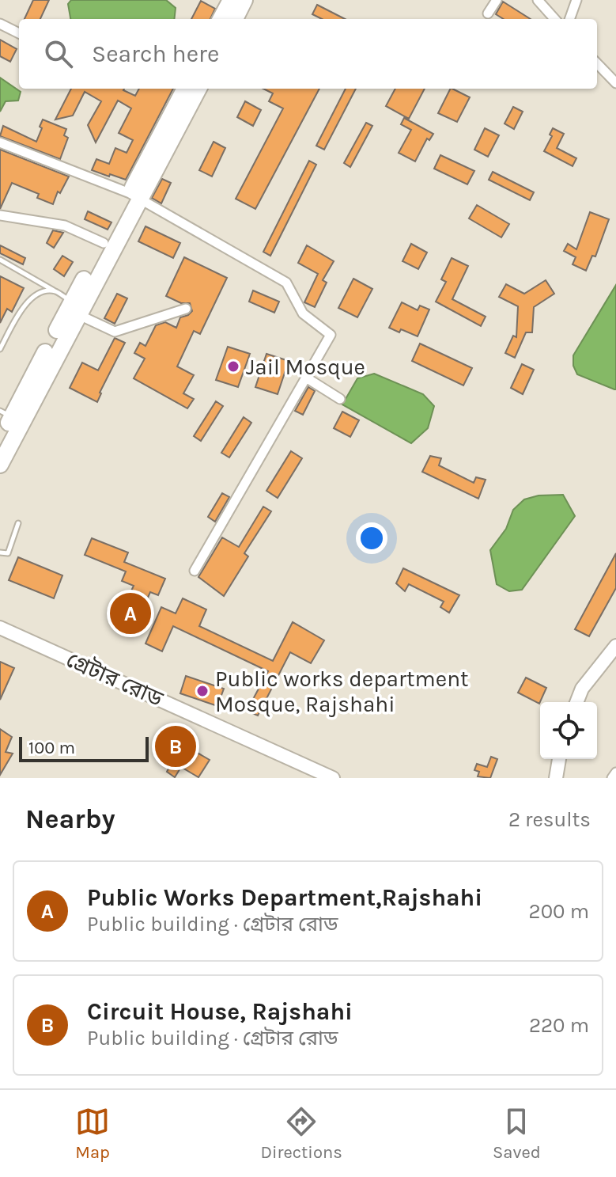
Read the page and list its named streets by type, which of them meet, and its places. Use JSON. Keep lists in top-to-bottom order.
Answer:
{
  "streets": {
    "street": ["গ্রেটার রোড"]
  },
  "places": ["Jail Mosque", "Public works department Mosque, Rajshahi"],
  "scale_bar": "100 m",
  "page": {
    "search": "Search here",
    "pins": ["A", "B"],
    "scale": "100 m",
    "heading": ["Nearby", "2 results"],
    "list": [
      {
        "mark": "A",
        "name": "Public Works Department,Rajshahi",
        "note": "Public building · গ্রেটার রোড",
        "value": "200 m"
      },
      {
        "mark": "B",
        "name": "Circuit House, Rajshahi",
        "note": "Public building · গ্রেটার রোড",
        "value": "220 m"
      }
    ],
    "nav": ["Map", "Directions", "Saved"]
  }
}
